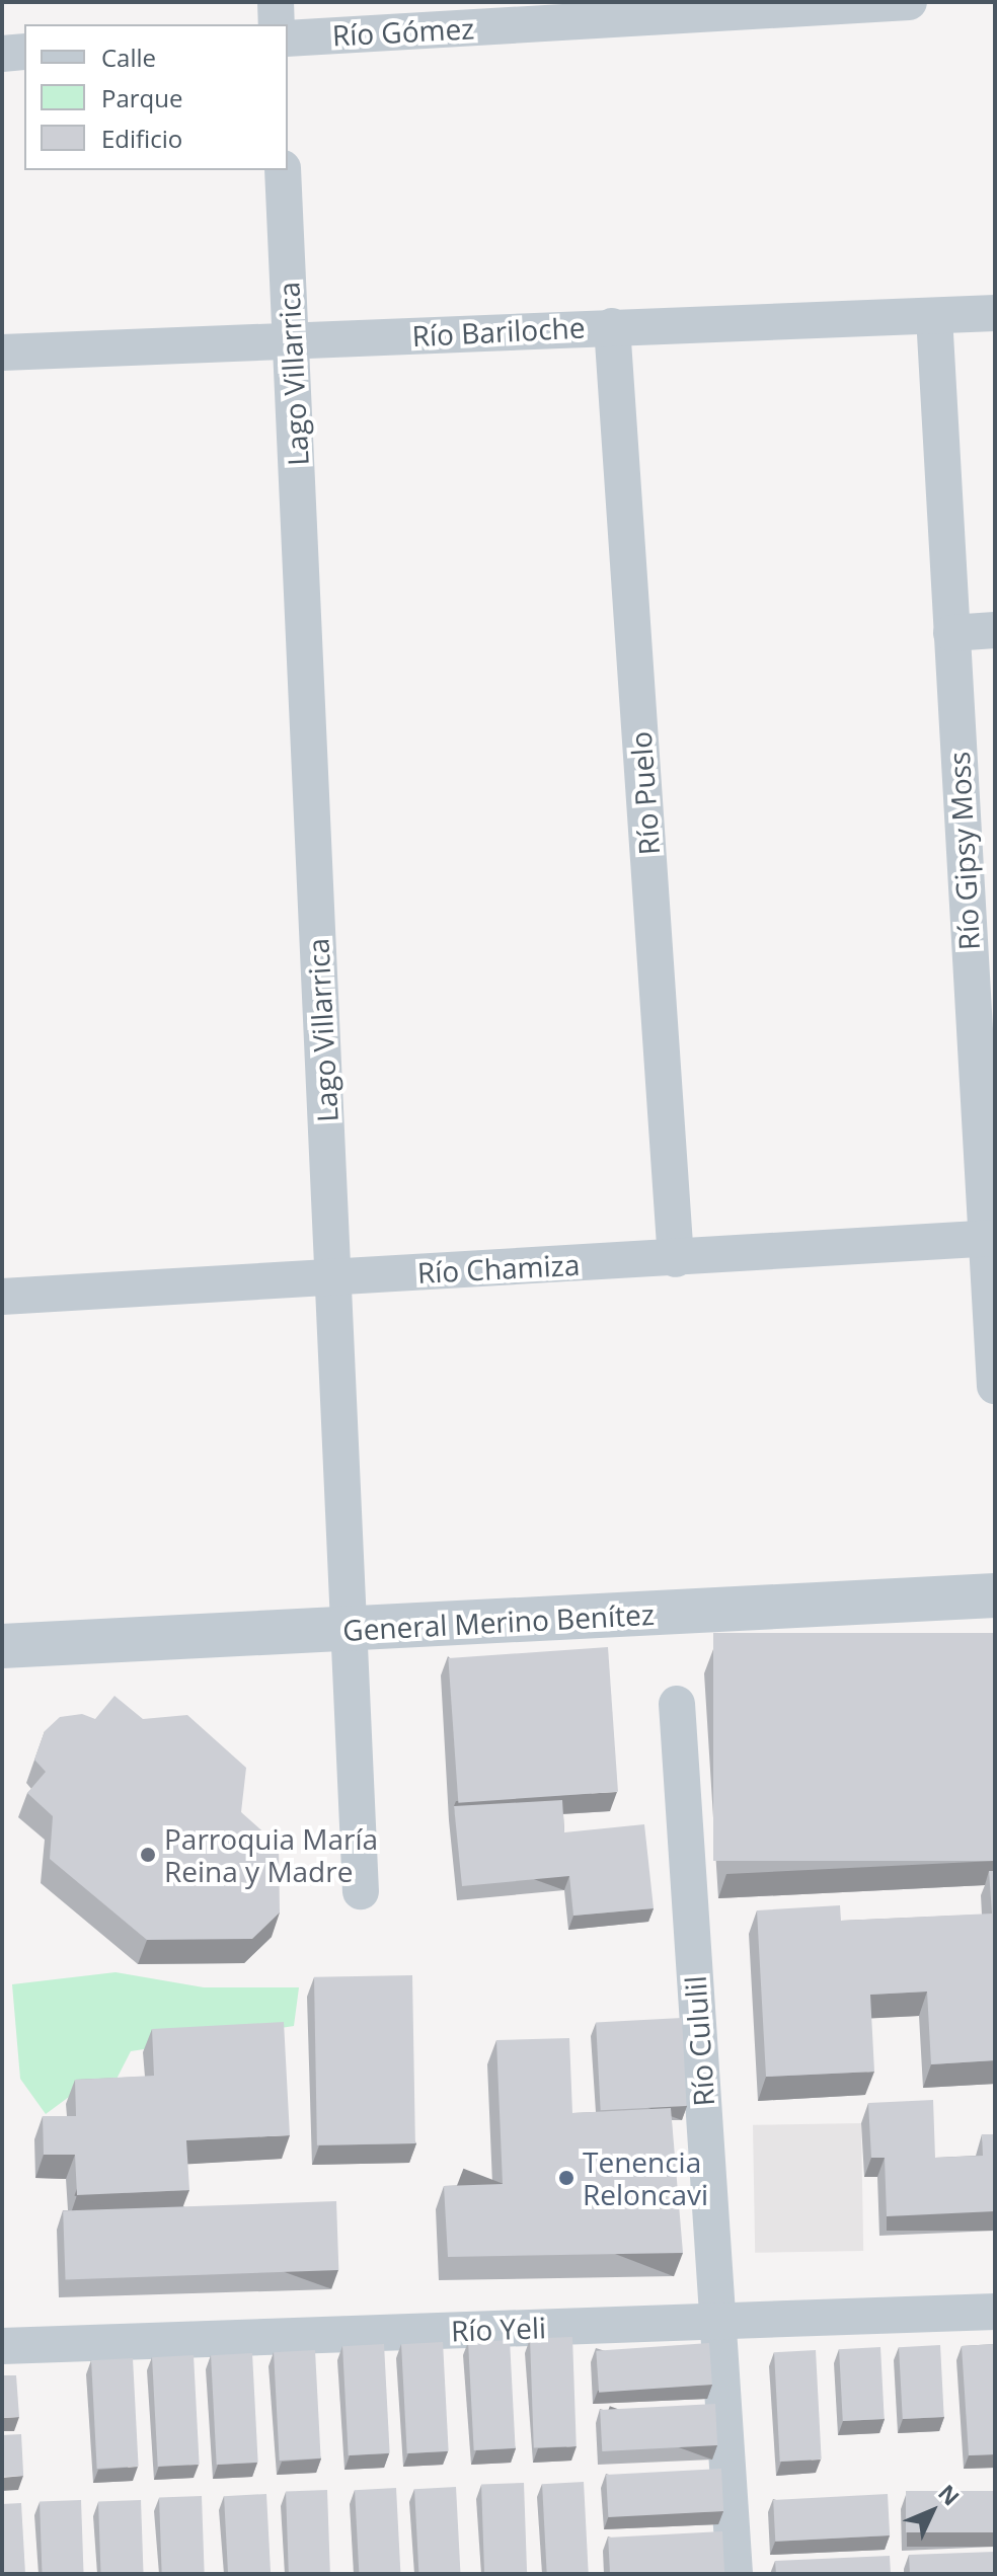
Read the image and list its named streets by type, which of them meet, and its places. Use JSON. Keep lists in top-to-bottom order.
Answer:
{
  "streets": {
    "street": [
      "Río Gómez",
      "Río Bariloche",
      "Lago Villarrica",
      "Río Puelo",
      "Río Gipsy Moss",
      "Río Chamiza",
      "General Merino Benítez",
      "Río Cululil",
      "Río Yeli"
    ]
  },
  "crossings": [
    ["Río Bariloche", "Lago Villarrica"],
    ["Río Bariloche", "Río Puelo"],
    ["Río Bariloche", "Río Gipsy Moss"],
    ["Lago Villarrica", "Río Chamiza"],
    ["Lago Villarrica", "General Merino Benítez"],
    ["Río Puelo", "Río Chamiza"],
    ["Río Gipsy Moss", "Río Chamiza"],
    ["Río Cululil", "Río Yeli"]
  ],
  "places": ["Parroquia María Reina y Madre", "Tenencia Reloncavi"],
  "legend": ["Calle", "Parque", "Edificio"],
  "north": "top right"
}
